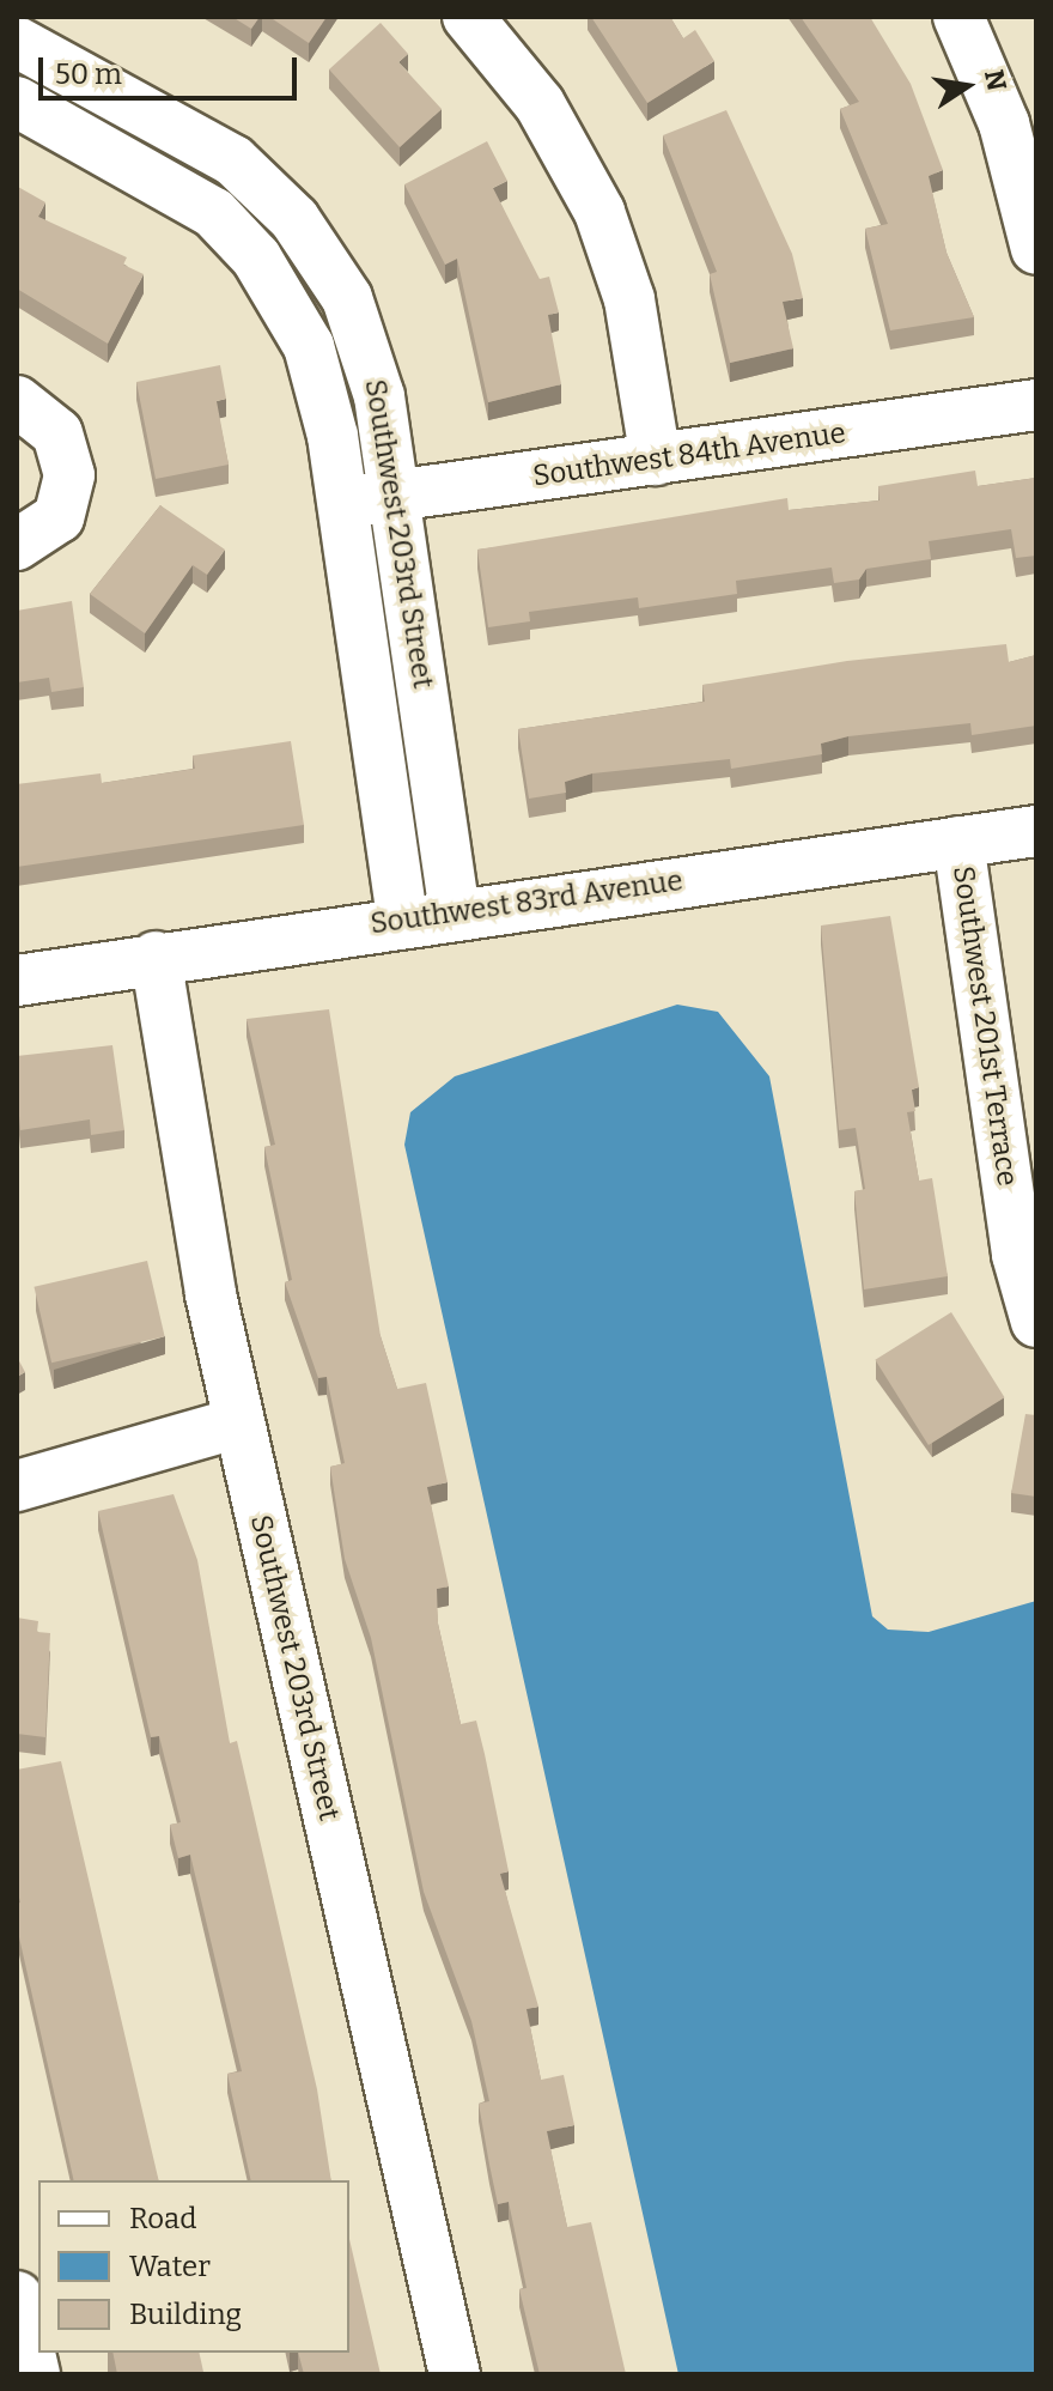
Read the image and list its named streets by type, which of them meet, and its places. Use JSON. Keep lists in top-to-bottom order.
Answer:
{
  "streets": {
    "street": [
      "Southwest 84th Avenue",
      "Southwest 203rd Street",
      "Southwest 83rd Avenue",
      "Southwest 201st Terrace"
    ]
  },
  "crossings": [
    ["Southwest 84th Avenue", "Southwest 203rd Street"],
    ["Southwest 203rd Street", "Southwest 83rd Avenue"],
    ["Southwest 83rd Avenue", "Southwest 201st Terrace"]
  ],
  "legend": ["Road", "Water", "Building"],
  "scale_bar": "50 m",
  "north": "right"
}
